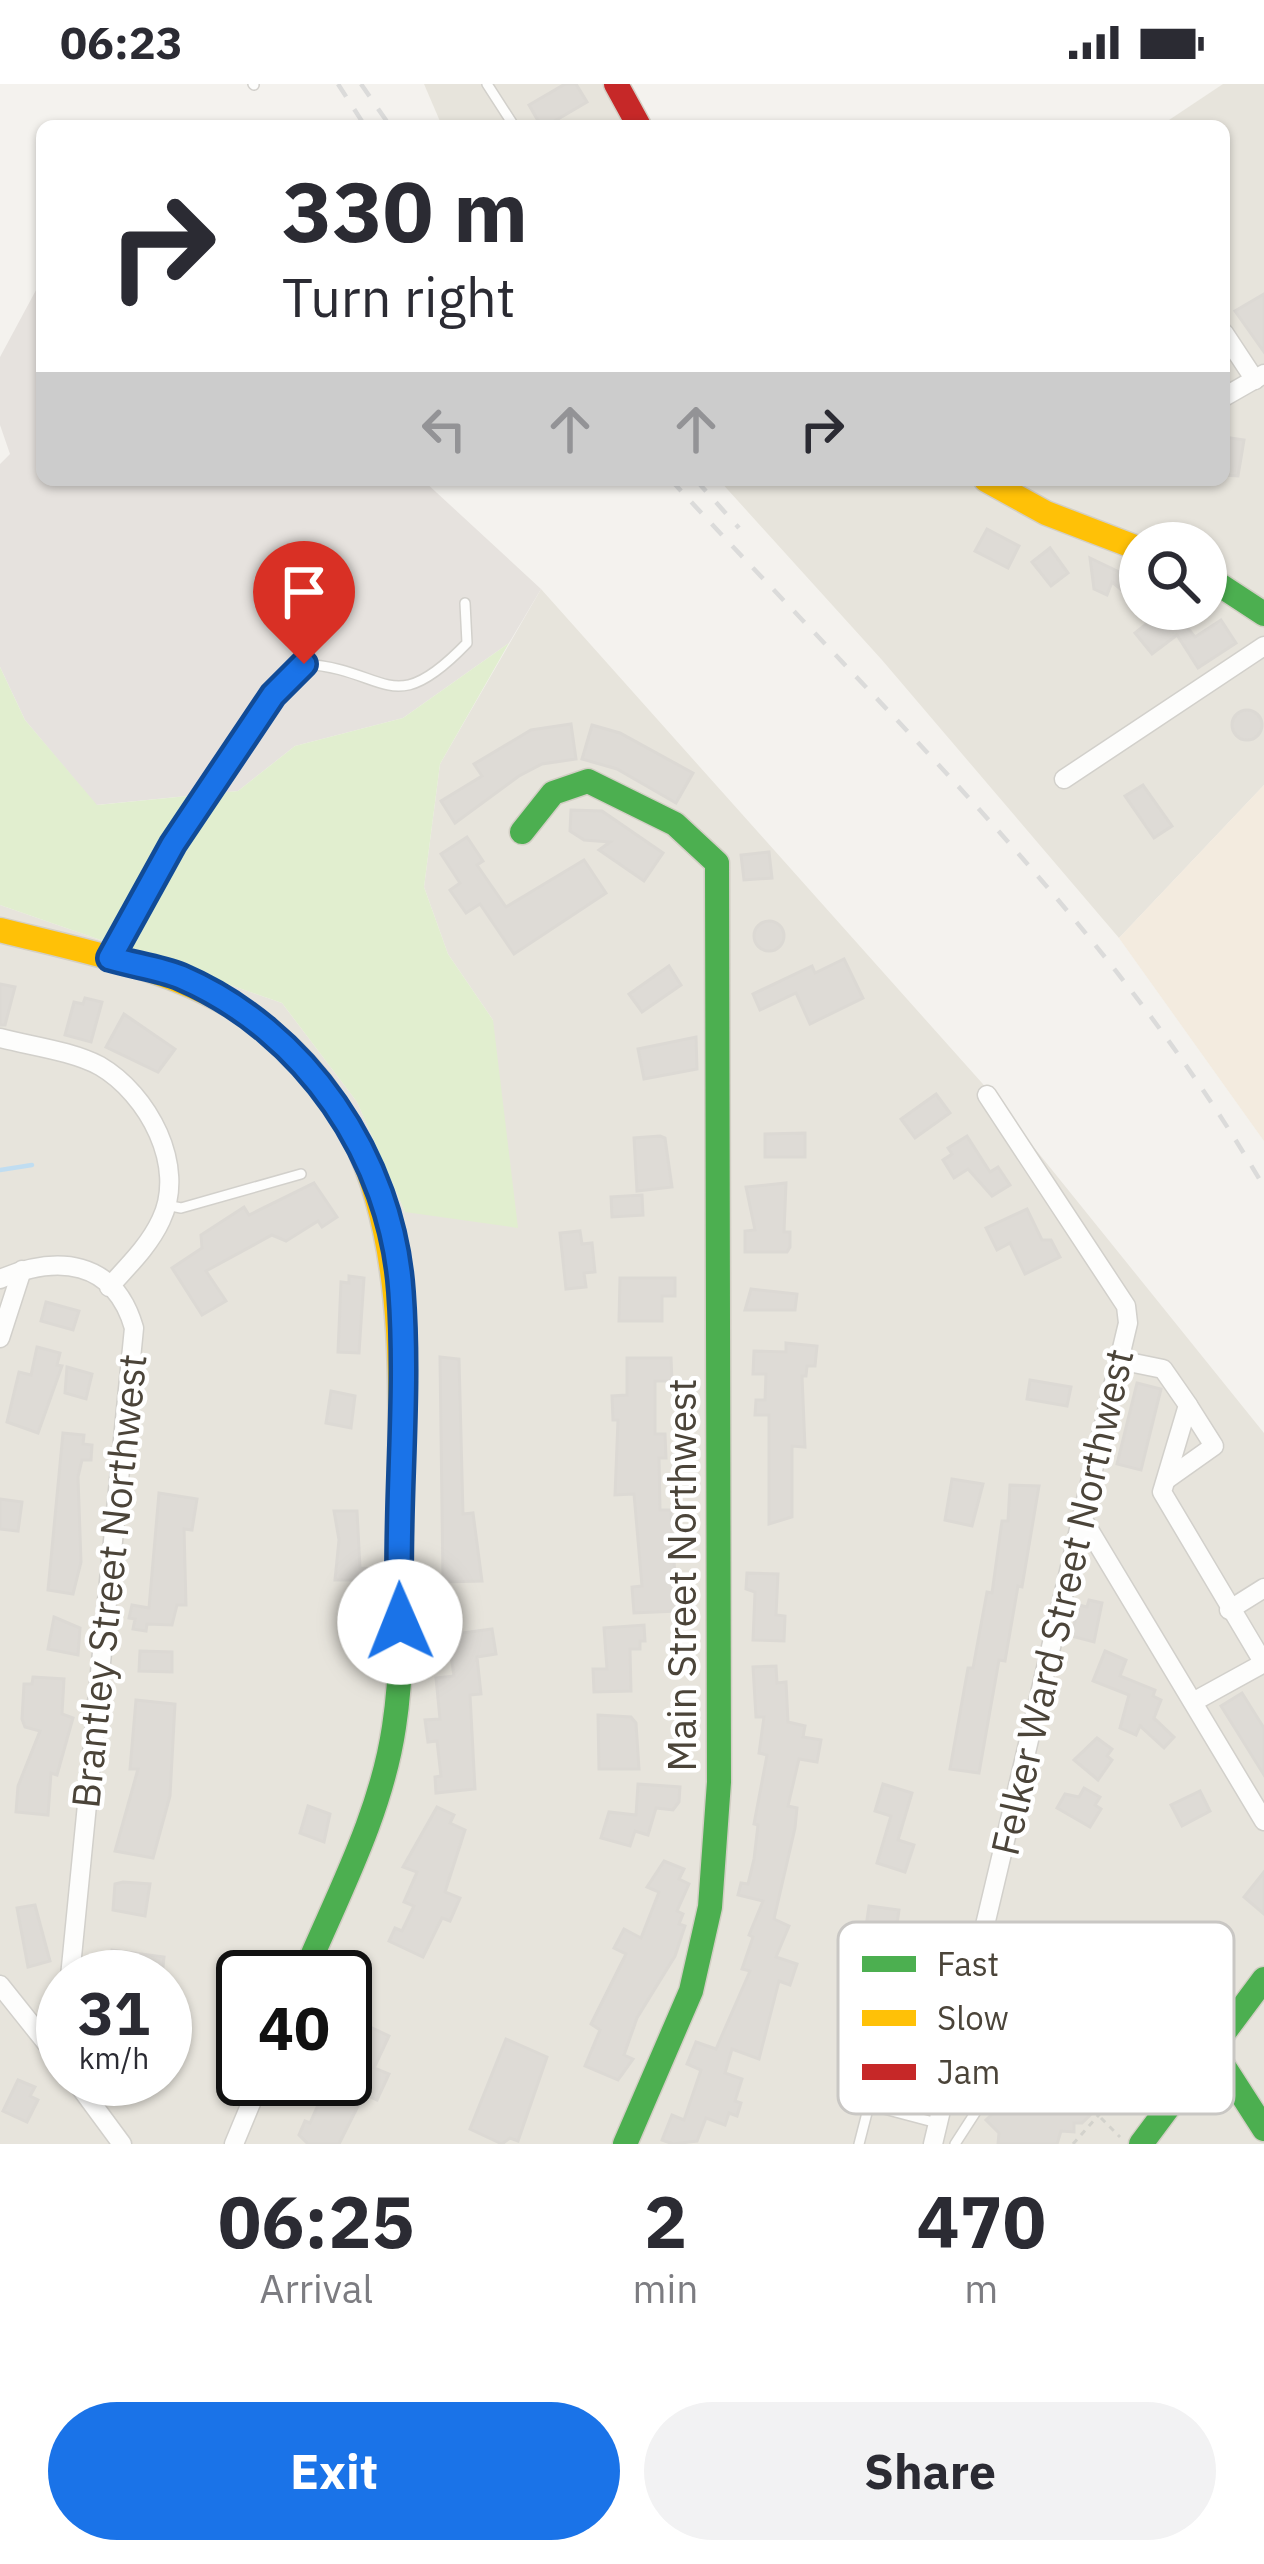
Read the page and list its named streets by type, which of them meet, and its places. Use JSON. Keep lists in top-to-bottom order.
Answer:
{
  "streets": {
    "street": ["Main Street Northwest", "Brantley Street Northwest", "Felker Ward Street Northwest"]
  },
  "legend": ["Fast", "Slow", "Jam"],
  "page": {
    "status": "06:23",
    "turn": ["330 m", "Turn right"],
    "speed": "31 km/h",
    "limit": "40",
    "eta": [
      "06:25",
      "Arrival",
      "2",
      "min",
      "470",
      "m"
    ],
    "buttons": ["Exit", "Share"]
  }
}
